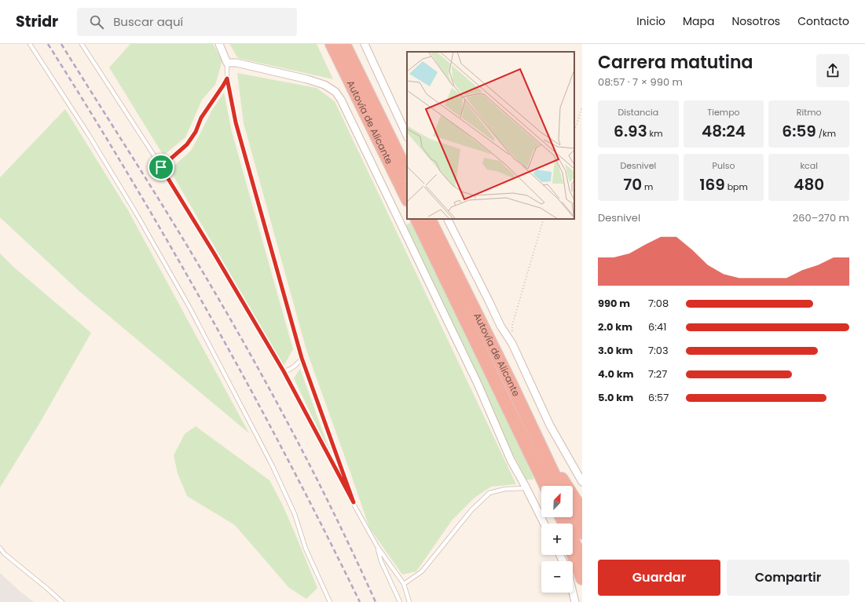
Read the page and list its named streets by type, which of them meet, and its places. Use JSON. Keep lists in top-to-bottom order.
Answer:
{
  "streets": {
    "highway": ["Autovía de Alicante"]
  },
  "north": "top right",
  "page": {
    "header": "Stridr",
    "search": "Buscar aquí",
    "nav": [
      "Inicio",
      "Mapa",
      "Nosotros",
      "Contacto"
    ],
    "heading": ["Carrera matutina", "08:57 · 7 × 990 m"],
    "stats": [
      ["Distancia", "6.93 km"],
      ["Tiempo", "48:24"],
      ["Ritmo", "6:59 /km"],
      ["Desnivel", "70 m"],
      ["Pulso", "169 bpm"],
      ["kcal", "480"]
    ],
    "chart": ["Desnivel", "260–270 m"],
    "list": [
      {
        "name": "990 m",
        "note": "7:08"
      },
      {
        "name": "2.0 km",
        "note": "6:41"
      },
      {
        "name": "3.0 km",
        "note": "7:03"
      },
      {
        "name": "4.0 km",
        "note": "7:27"
      },
      {
        "name": "5.0 km",
        "note": "6:57"
      }
    ],
    "map_buttons": ["+", "−"],
    "buttons": ["Guardar", "Compartir"]
  }
}
